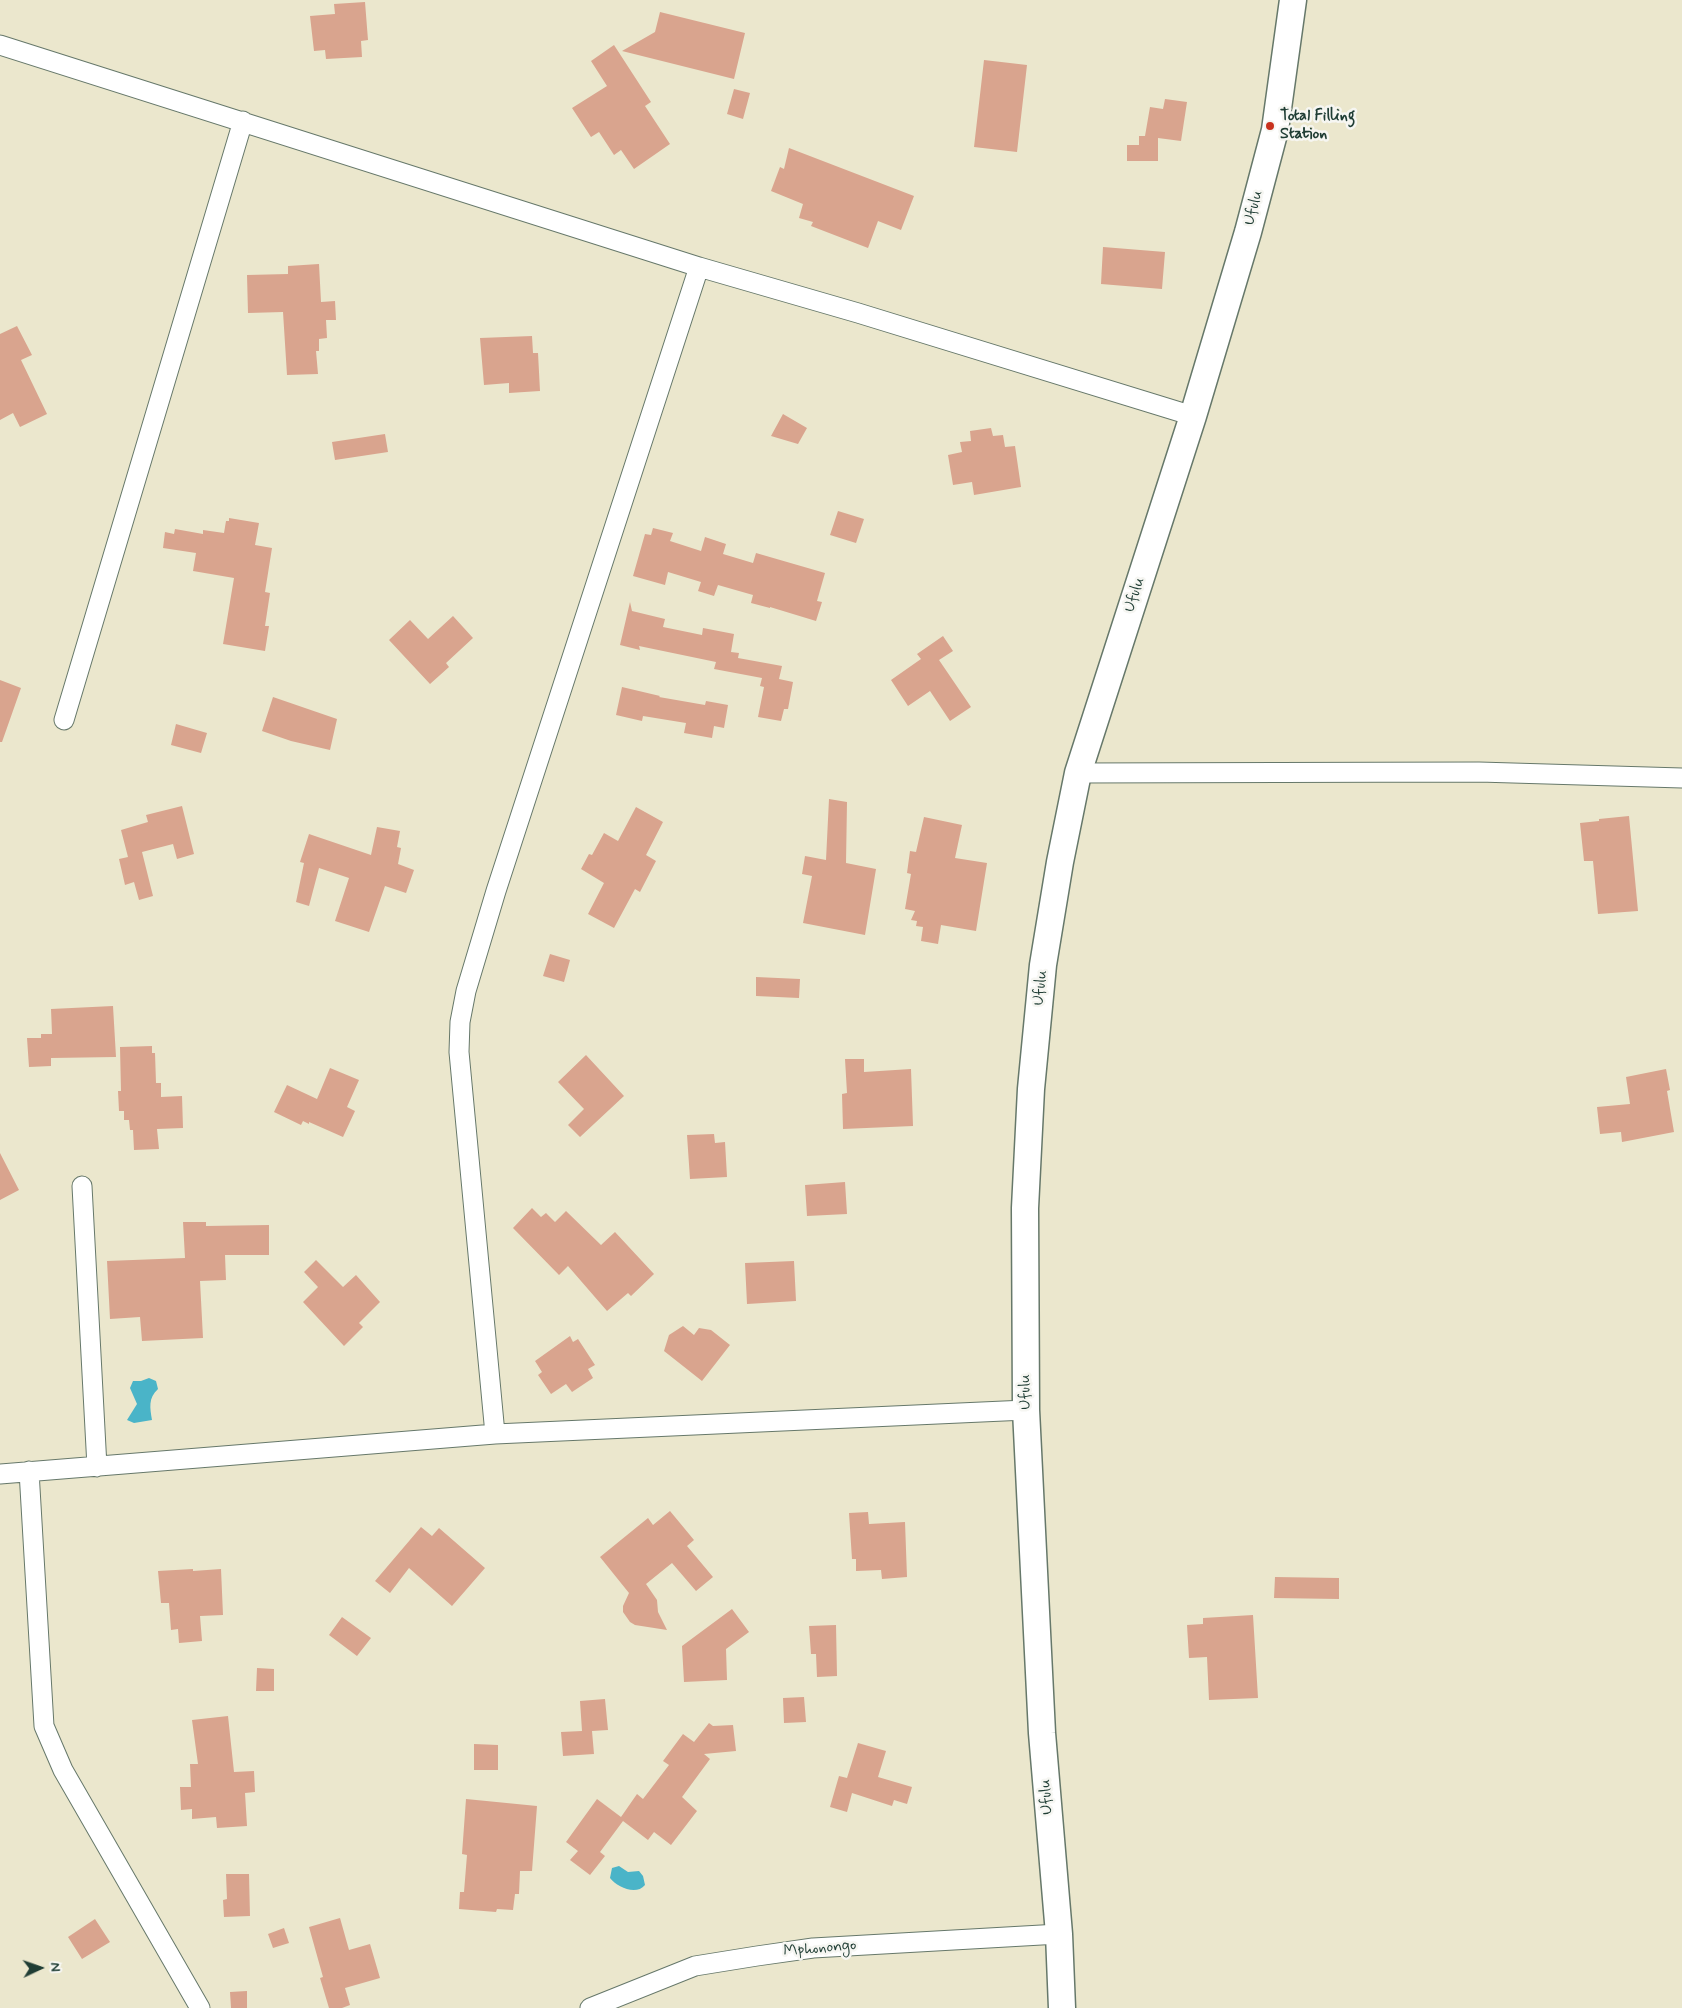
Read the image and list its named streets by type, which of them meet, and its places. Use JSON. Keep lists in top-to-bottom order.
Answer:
{
  "streets": {
    "street": ["Ufulu", "Mphonongo"]
  },
  "crossings": [
    ["Ufulu", "Mphonongo"]
  ],
  "places": ["Total Filling Station"],
  "north": "right"
}
